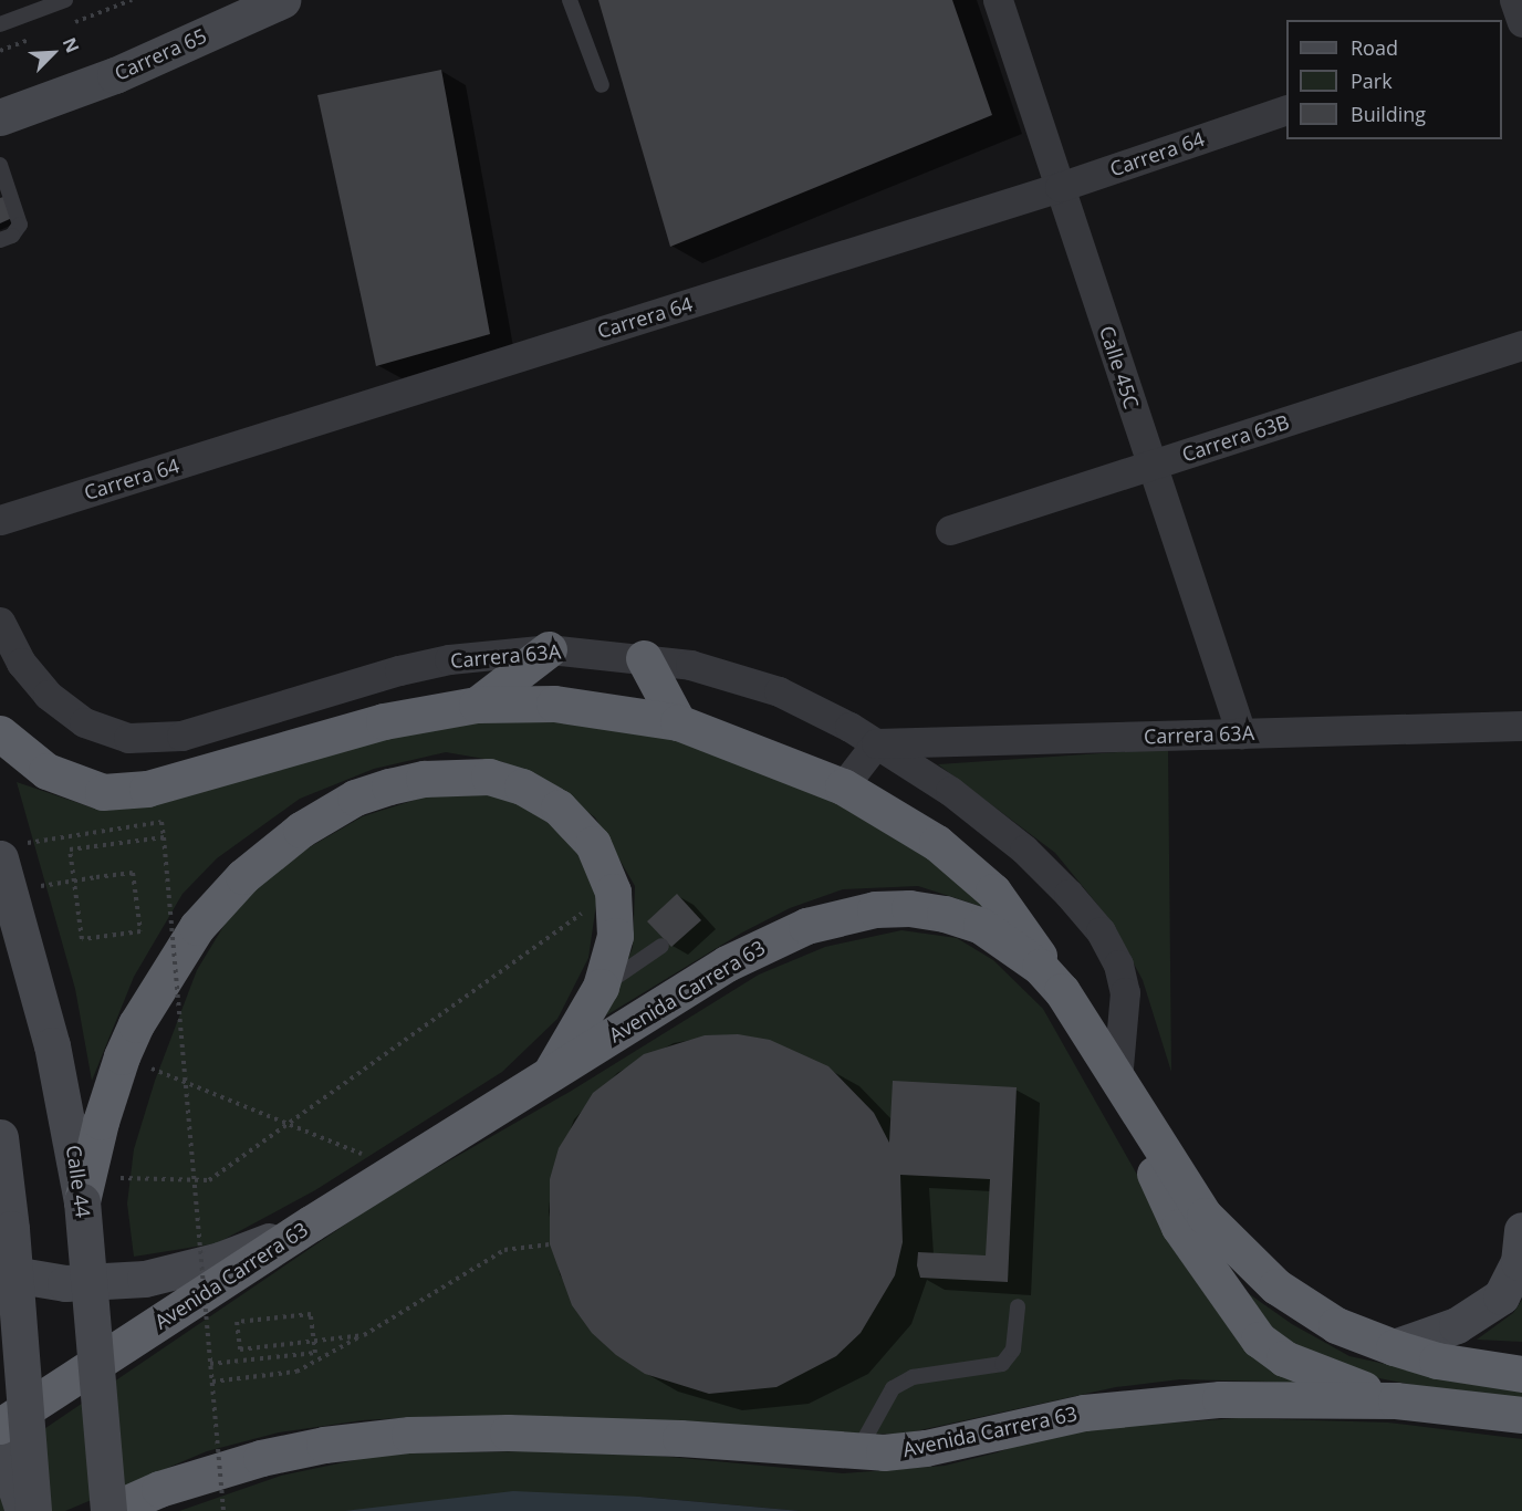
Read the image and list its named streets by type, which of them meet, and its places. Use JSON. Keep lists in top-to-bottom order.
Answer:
{
  "streets": {
    "highway": ["Avenida Carrera 63"],
    "main road": ["Carrera 65", "Calle 44"],
    "street": [
      "Carrera 64",
      "Calle 45C",
      "Carrera 63B",
      "Carrera 63A"
    ]
  },
  "crossings": [
    ["Carrera 64", "Calle 45C"],
    ["Calle 45C", "Carrera 63B"],
    ["Calle 45C", "Carrera 63A"],
    ["Carrera 63A", "Avenida Carrera 63"],
    ["Avenida Carrera 63", "Calle 44"]
  ],
  "legend": ["Road", "Park", "Building"],
  "north": "top right"
}
